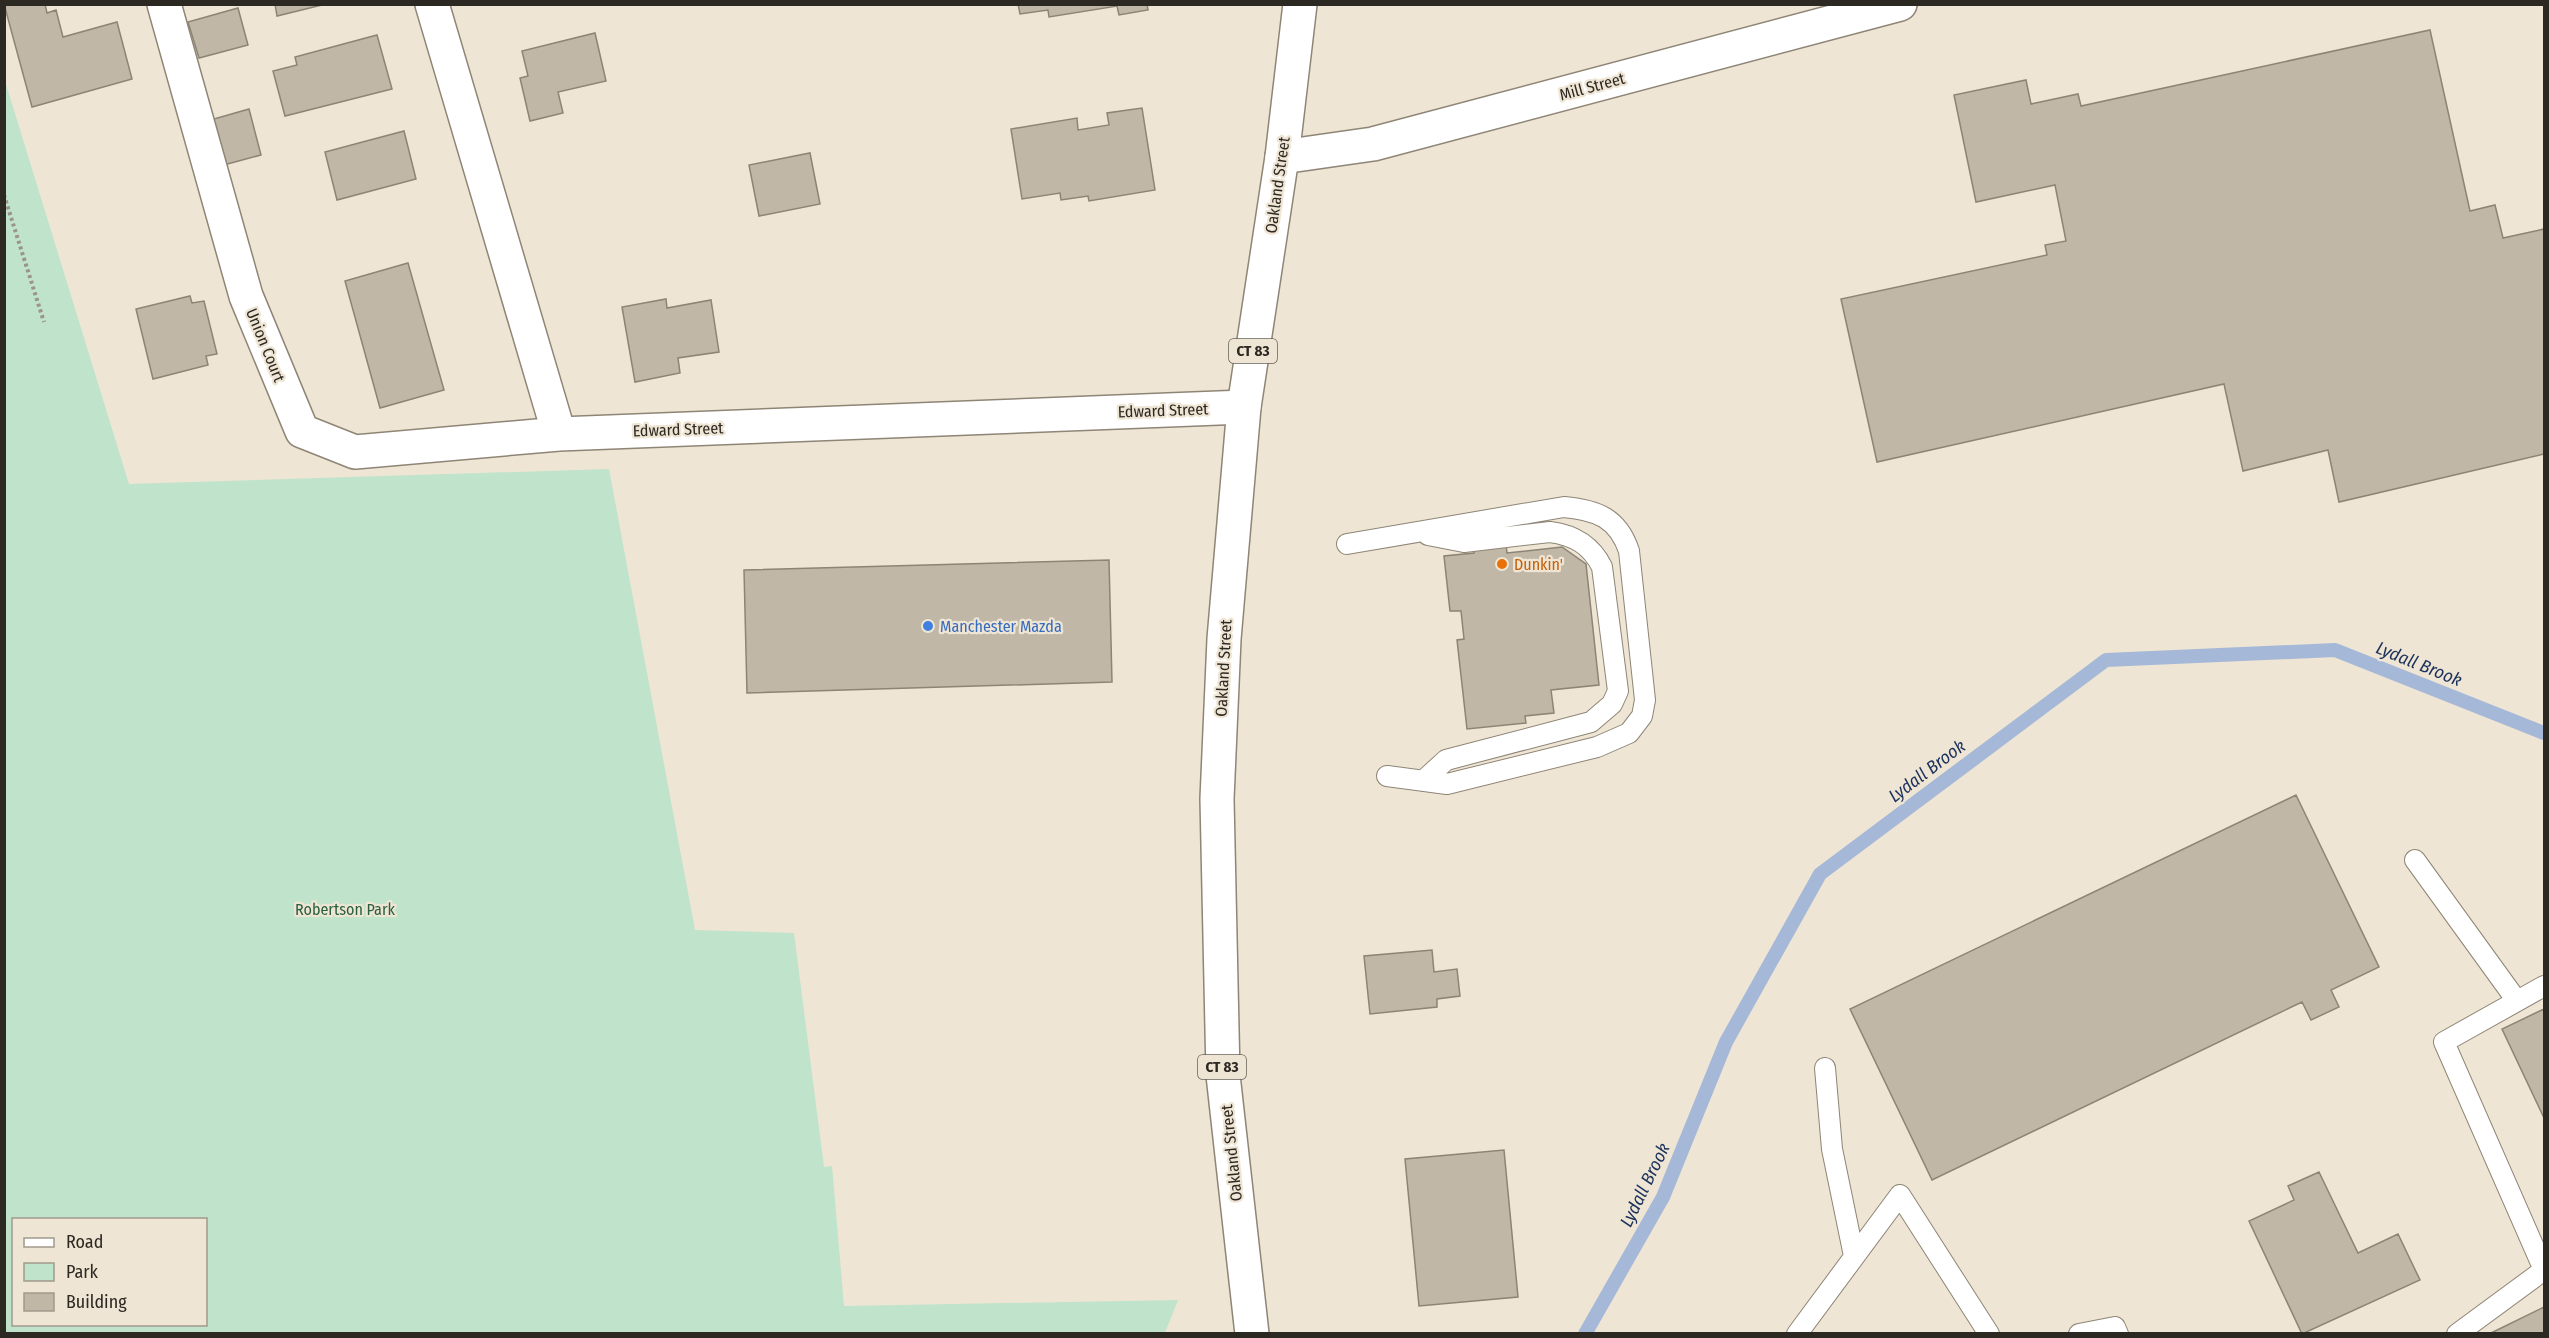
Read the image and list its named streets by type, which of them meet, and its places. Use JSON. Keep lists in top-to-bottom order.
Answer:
{
  "streets": {
    "street": [
      "Mill Street",
      "Oakland Street",
      "Union Court",
      "CT 83",
      "Edward Street"
    ]
  },
  "crossings": [
    ["Mill Street", "Oakland Street"],
    ["Oakland Street", "Edward Street"],
    ["Union Court", "Edward Street"]
  ],
  "water": ["Lydall Brook"],
  "parks": ["Robertson Park"],
  "places": ["Dunkin'", "Manchester Mazda"],
  "legend": ["Road", "Park", "Building"]
}
